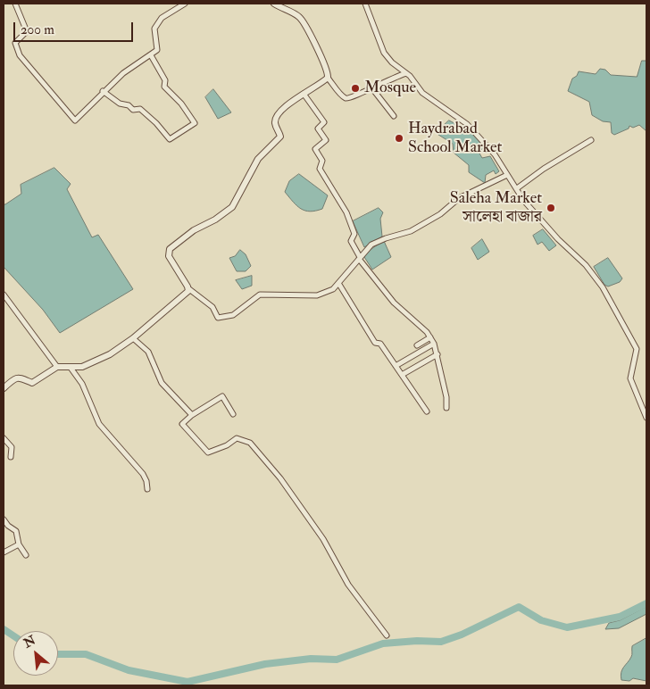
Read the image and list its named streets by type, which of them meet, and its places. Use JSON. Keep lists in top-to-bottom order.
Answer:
{
  "places": ["Mosque", "Haydrabad School Market", "Saleha Market সালেহা বাজার"],
  "scale_bar": "200 m",
  "north": "top left"
}
